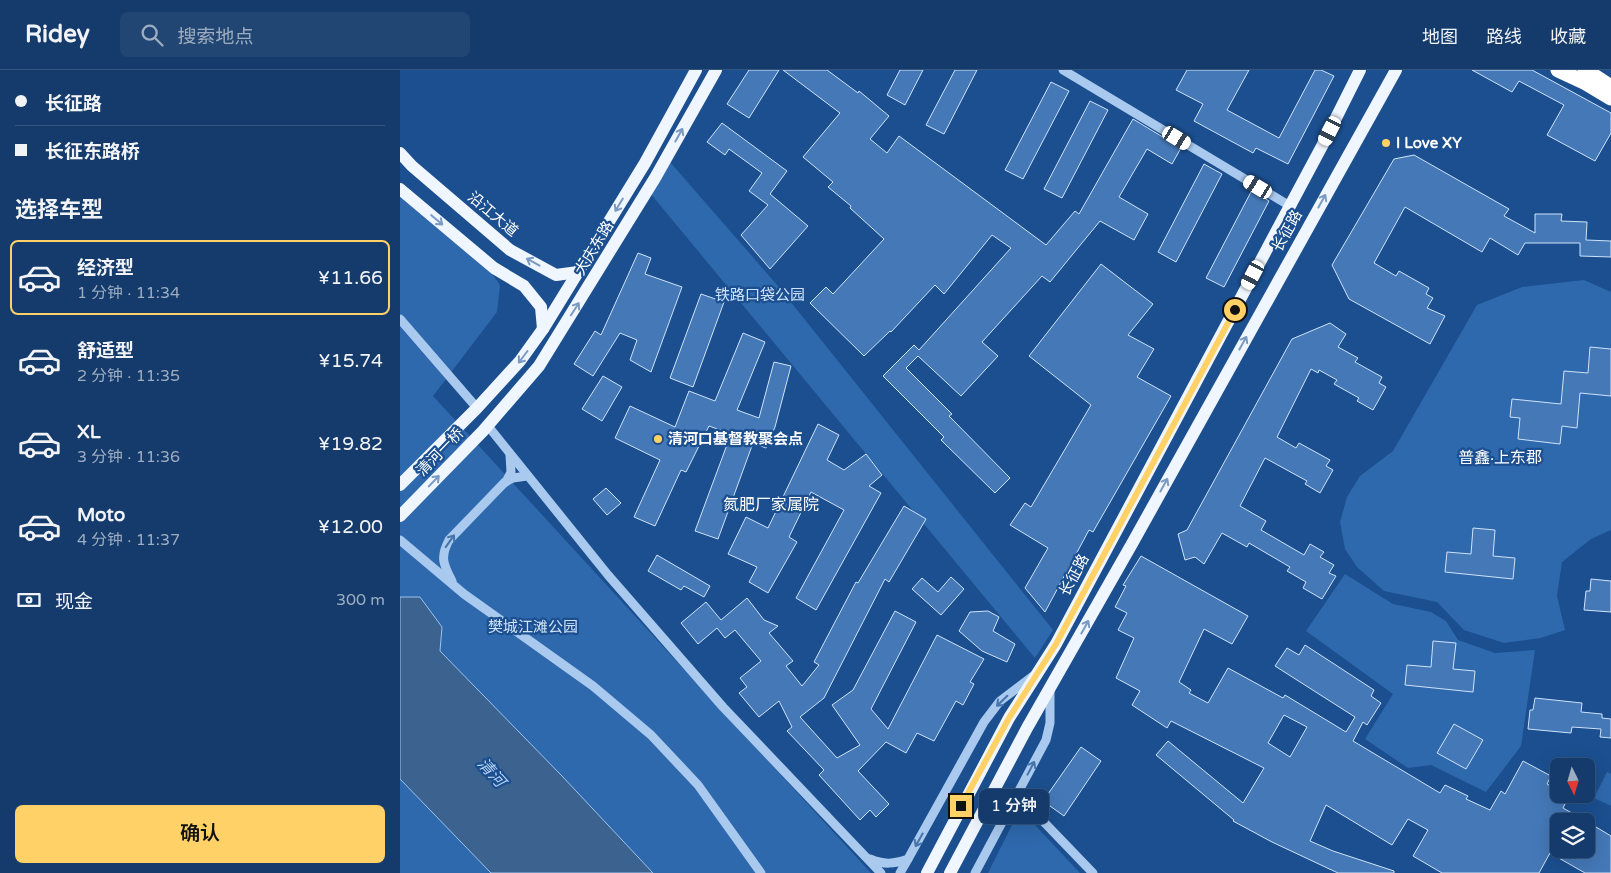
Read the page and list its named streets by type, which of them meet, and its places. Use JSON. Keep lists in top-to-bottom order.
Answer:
{
  "streets": {
    "main road": [
      "沿江大道",
      "长征路",
      "大庆东路",
      "清河一桥"
    ]
  },
  "crossings": [
    ["沿江大道", "大庆东路"],
    ["大庆东路", "清河一桥"]
  ],
  "districts": ["普鑫·上东郡", "氮肥厂家属院"],
  "water": ["清河"],
  "parks": ["铁路口袋公园", "樊城江滩公园"],
  "places": ["I Love XY", "清河口基督教聚会点"],
  "north": "bottom",
  "page": {
    "header": "Ridey",
    "search": "搜索地点",
    "nav": ["地图", "路线", "收藏"],
    "banner": ["长征路", "长征东路桥"],
    "heading": "选择车型",
    "list": [
      {
        "name": "经济型",
        "note": "1 分钟 · 11:34",
        "value": "¥11.66"
      },
      {
        "name": "舒适型",
        "note": "2 分钟 · 11:35",
        "value": "¥15.74"
      },
      {
        "name": "XL",
        "note": "3 分钟 · 11:36",
        "value": "¥19.82"
      },
      {
        "name": "Moto",
        "note": "4 分钟 · 11:37",
        "value": "¥12.00"
      }
    ],
    "pay": ["现金", "300 m"],
    "bubble": "1 分钟",
    "buttons": "确认"
  }
}
